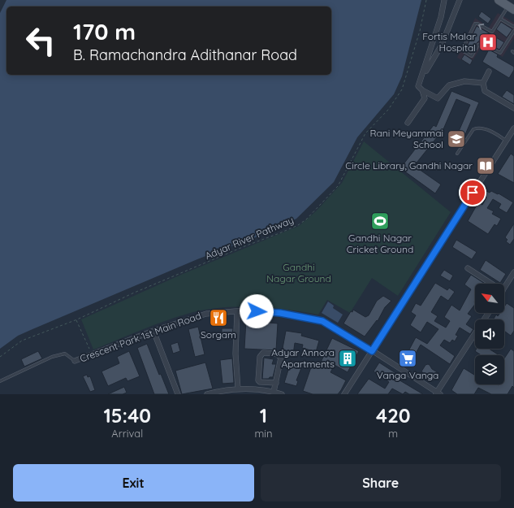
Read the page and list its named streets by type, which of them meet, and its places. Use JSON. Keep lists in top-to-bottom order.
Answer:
{
  "streets": {
    "street": ["Crescent Park 1st Main Road"],
    "path": ["Adyar River Pathway"]
  },
  "parks": ["Gandhi Nagar Ground"],
  "places": {
    "hospital": ["Fortis Malar Hospital"],
    "school or university": ["Rani Meyammai School"],
    "library": ["Circle Library, Gandhi Nagar"],
    "sports": ["Gandhi Nagar Cricket Ground"],
    "restaurant": ["Sorgam"],
    "building": ["Adyar Annora Apartments"],
    "supermarket": ["Vanga Vanga"]
  },
  "north": "top left",
  "page": {
    "turn": ["170 m", "B. Ramachandra Adithanar Road"],
    "eta": [
      "15:40",
      "Arrival",
      "1",
      "min",
      "420",
      "m"
    ],
    "buttons": ["Exit", "Share"]
  }
}
